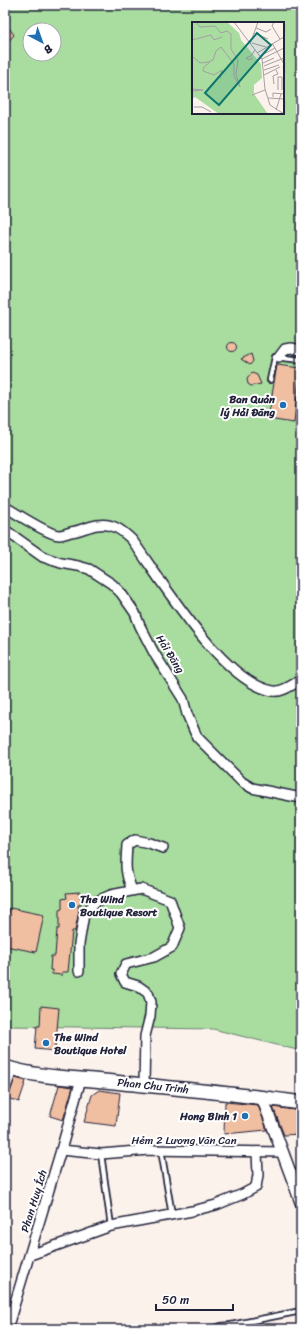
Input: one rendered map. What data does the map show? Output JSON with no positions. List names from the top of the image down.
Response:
{
  "streets": {
    "main road": ["Phan Chu Trinh"],
    "street": ["Hải Đăng", "Hẻm 2 Lương Văn Can", "Phan Huy Ích"]
  },
  "crossings": [
    ["Phan Chu Trinh", "Phan Huy Ích"],
    ["Hẻm 2 Lương Văn Can", "Phan Huy Ích"]
  ],
  "places": [
    "Ban Quản lý Hải Đăng",
    "The Wind Boutique Resort",
    "The Wind Boutique Hotel",
    "Hong Binh 1"
  ],
  "scale_bar": "50 m",
  "north": "bottom right"
}
